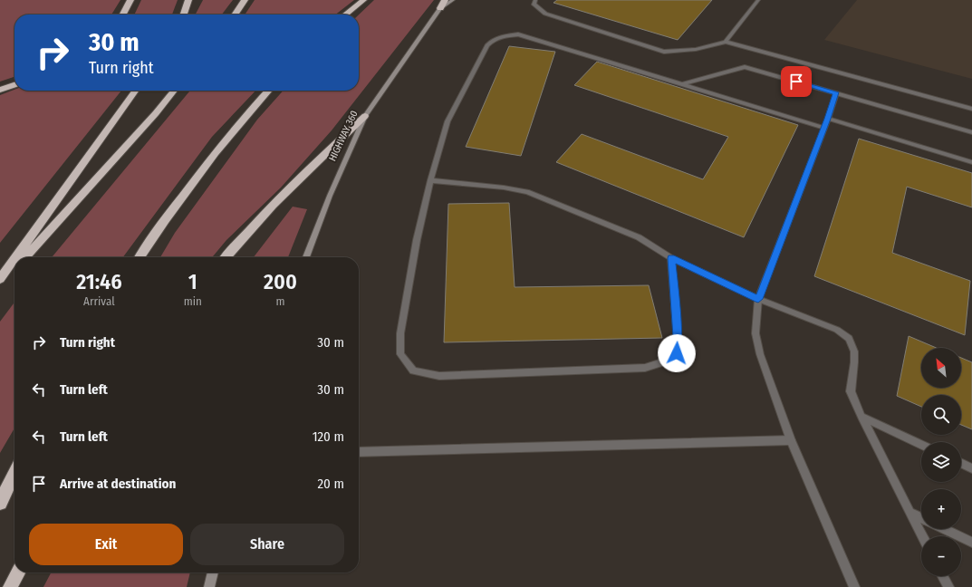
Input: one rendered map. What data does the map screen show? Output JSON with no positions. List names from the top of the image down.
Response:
{
  "streets": {
    "main road": ["HIGHWAY 360"]
  },
  "north": "top left",
  "page": {
    "turn": ["30 m", "Turn right"],
    "eta": [
      "21:46",
      "Arrival",
      "1",
      "min",
      "200",
      "m"
    ],
    "list": [
      {
        "name": "Turn right",
        "value": "30 m"
      },
      {
        "name": "Turn left",
        "value": "30 m"
      },
      {
        "name": "Turn left",
        "value": "120 m"
      },
      {
        "name": "Arrive at destination",
        "value": "20 m"
      }
    ],
    "map_buttons": ["+", "−"],
    "buttons": ["Exit", "Share"]
  }
}
